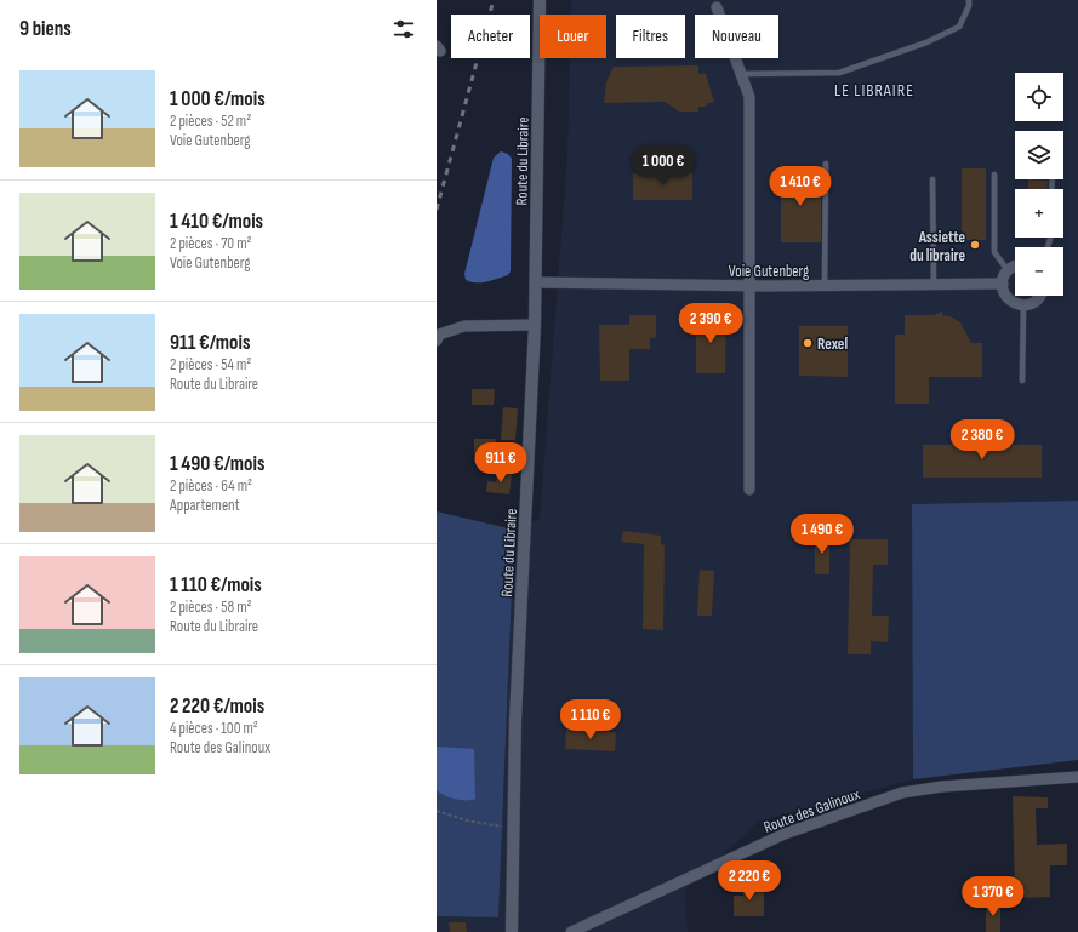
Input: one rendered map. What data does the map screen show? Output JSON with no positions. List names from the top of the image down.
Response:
{
  "streets": {
    "main road": ["Route du Libraire"],
    "street": ["Voie Gutenberg", "Route des Galinoux"]
  },
  "crossings": [
    ["Route du Libraire", "Voie Gutenberg"]
  ],
  "districts": ["LE LIBRAIRE"],
  "places": ["Assiette du libraire", "Rexel"],
  "page": {
    "heading": "9 biens",
    "chip": [
      "Acheter",
      "Louer",
      "Filtres",
      "Nouveau"
    ],
    "list": [
      {
        "name": "1 000 €/mois",
        "note": "2 pièces · 52 m² · Voie Gutenberg"
      },
      {
        "name": "1 410 €/mois",
        "note": "2 pièces · 70 m² · Voie Gutenberg"
      },
      {
        "name": "911 €/mois",
        "note": "2 pièces · 54 m² · Route du Libraire"
      },
      {
        "name": "1 490 €/mois",
        "note": "2 pièces · 64 m² · Appartement"
      },
      {
        "name": "1 110 €/mois",
        "note": "2 pièces · 58 m² · Route du Libraire"
      },
      {
        "name": "2 220 €/mois",
        "note": "4 pièces · 100 m² · Route des Galinoux"
      }
    ],
    "map_buttons": ["+", "−"],
    "price": [
      "1 000 €",
      "1 410 €",
      "2 390 €",
      "2 380 €",
      "911 €",
      "1 490 €",
      "1 110 €",
      "2 220 €",
      "1 370 €"
    ]
  }
}
